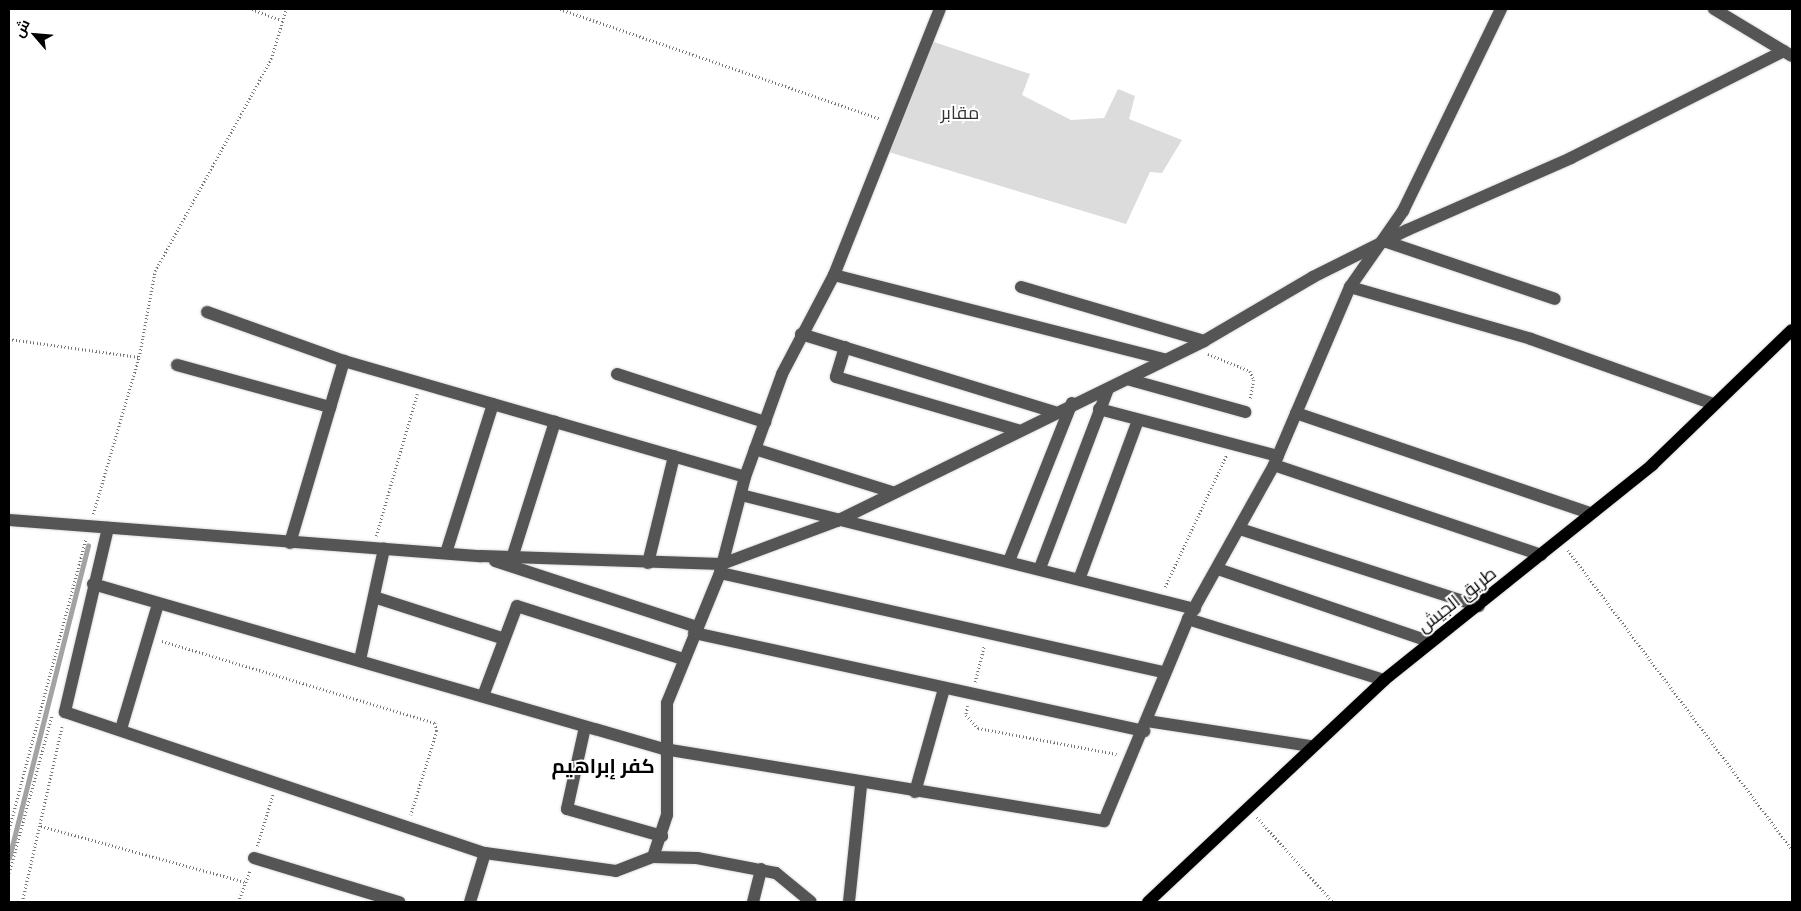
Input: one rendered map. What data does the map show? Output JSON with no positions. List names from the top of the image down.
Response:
{
  "streets": {
    "main road": ["طريق الجيش"]
  },
  "districts": ["كفر إبراهيم"],
  "parks": ["مقابر"],
  "north": "top left"
}
